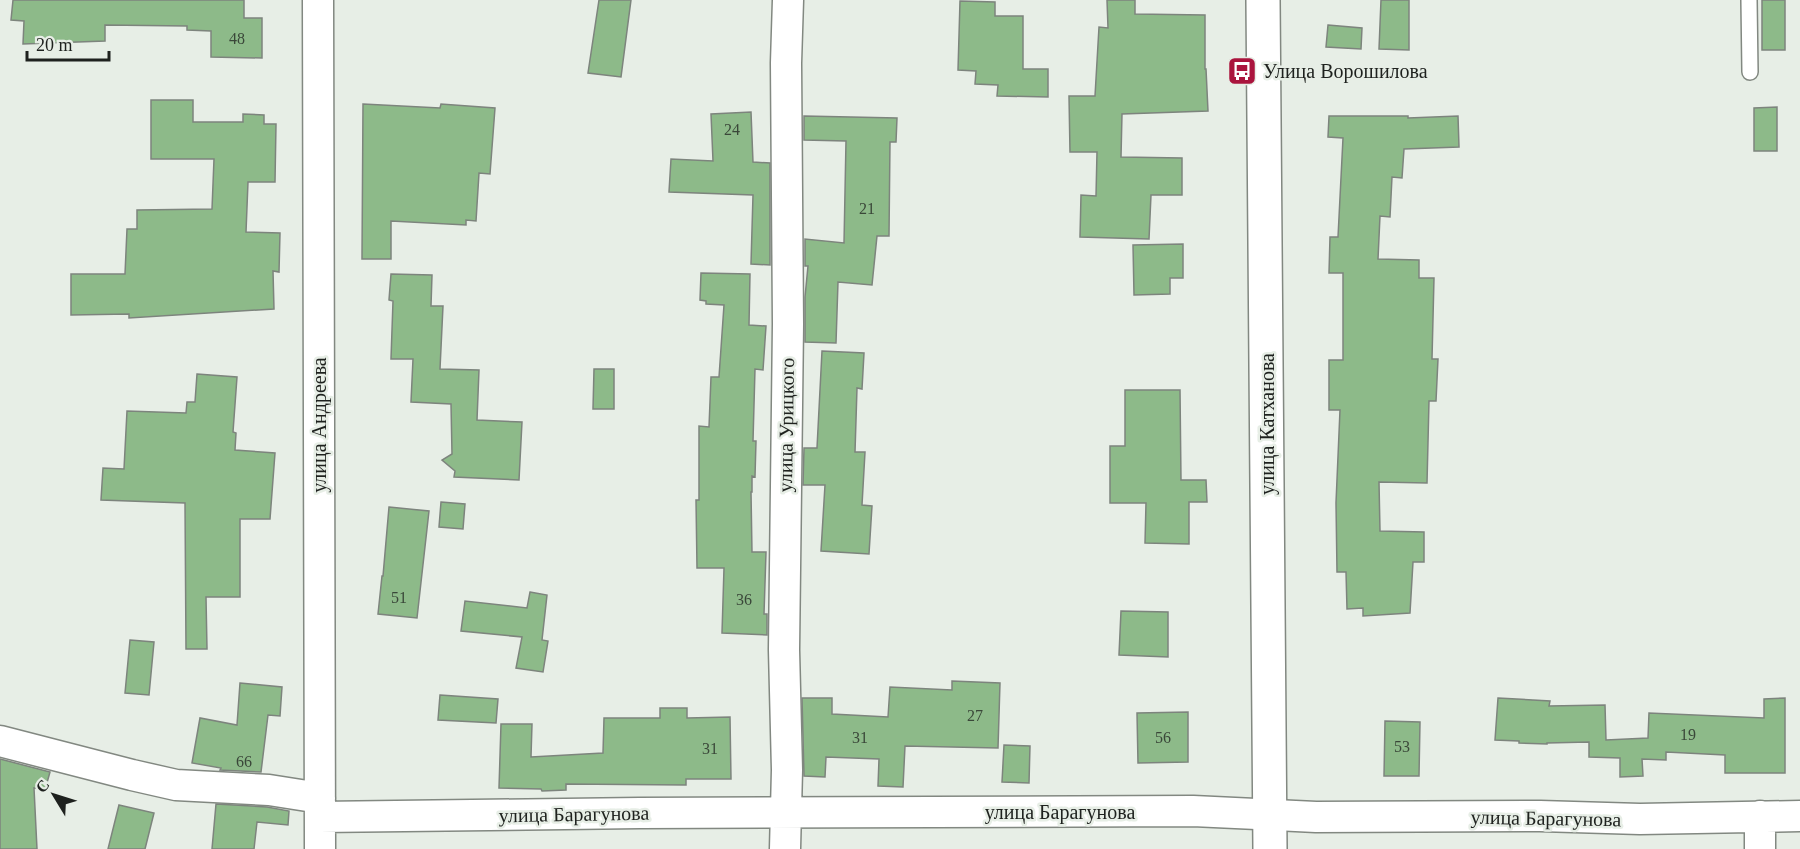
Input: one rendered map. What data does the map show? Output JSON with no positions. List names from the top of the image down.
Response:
{
  "streets": {
    "street": [
      "улица Катханова",
      "улица Андреева",
      "улица Урицкого",
      "улица Барагунова"
    ]
  },
  "crossings": [
    ["улица Катханова", "улица Барагунова"],
    ["улица Андреева", "улица Барагунова"],
    ["улица Урицкого", "улица Барагунова"]
  ],
  "places": {
    "bus stop": ["Улица Ворошилова"]
  },
  "house_numbers": [
    "48",
    "24",
    "21",
    "51",
    "36",
    "27",
    "19",
    "31",
    "56",
    "53",
    "31",
    "66"
  ],
  "scale_bar": "20 m",
  "north": "top left"
}
